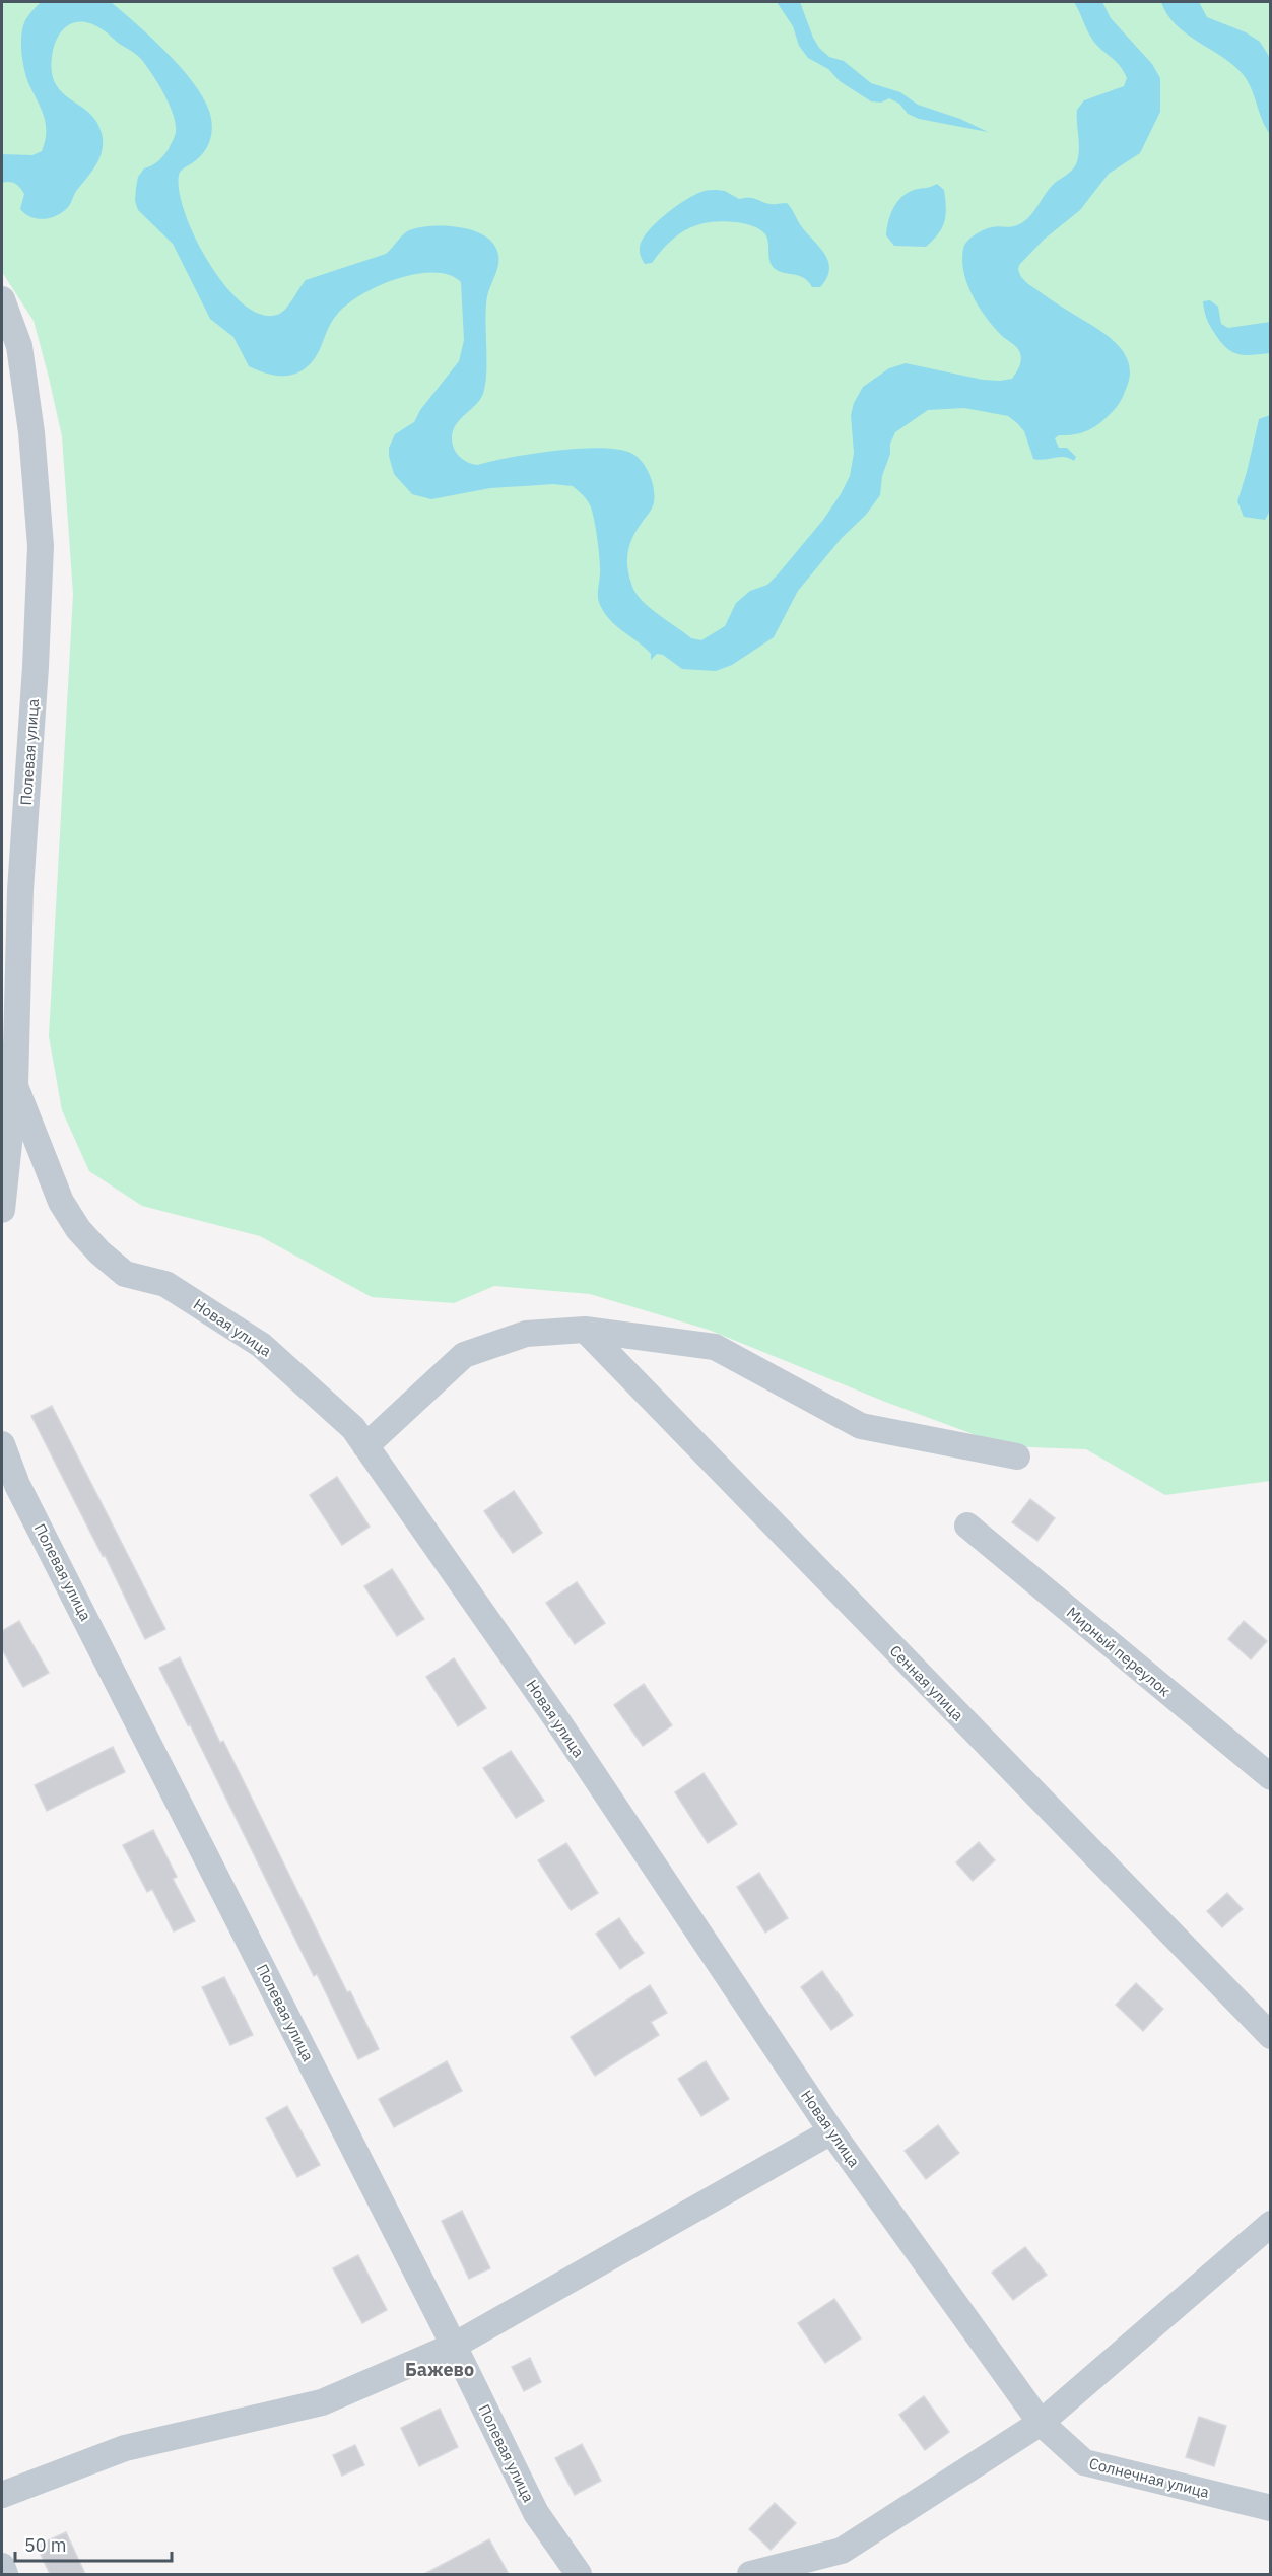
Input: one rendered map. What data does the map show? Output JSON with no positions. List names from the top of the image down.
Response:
{
  "streets": {
    "street": [
      "Полевая улица",
      "Новая улица",
      "Мирный переулок",
      "Сенная улица",
      "Солнечная улица"
    ]
  },
  "crossings": [
    ["Полевая улица", "Новая улица"],
    ["Новая улица", "Солнечная улица"]
  ],
  "districts": ["Бажево"],
  "scale_bar": "50 m"
}
